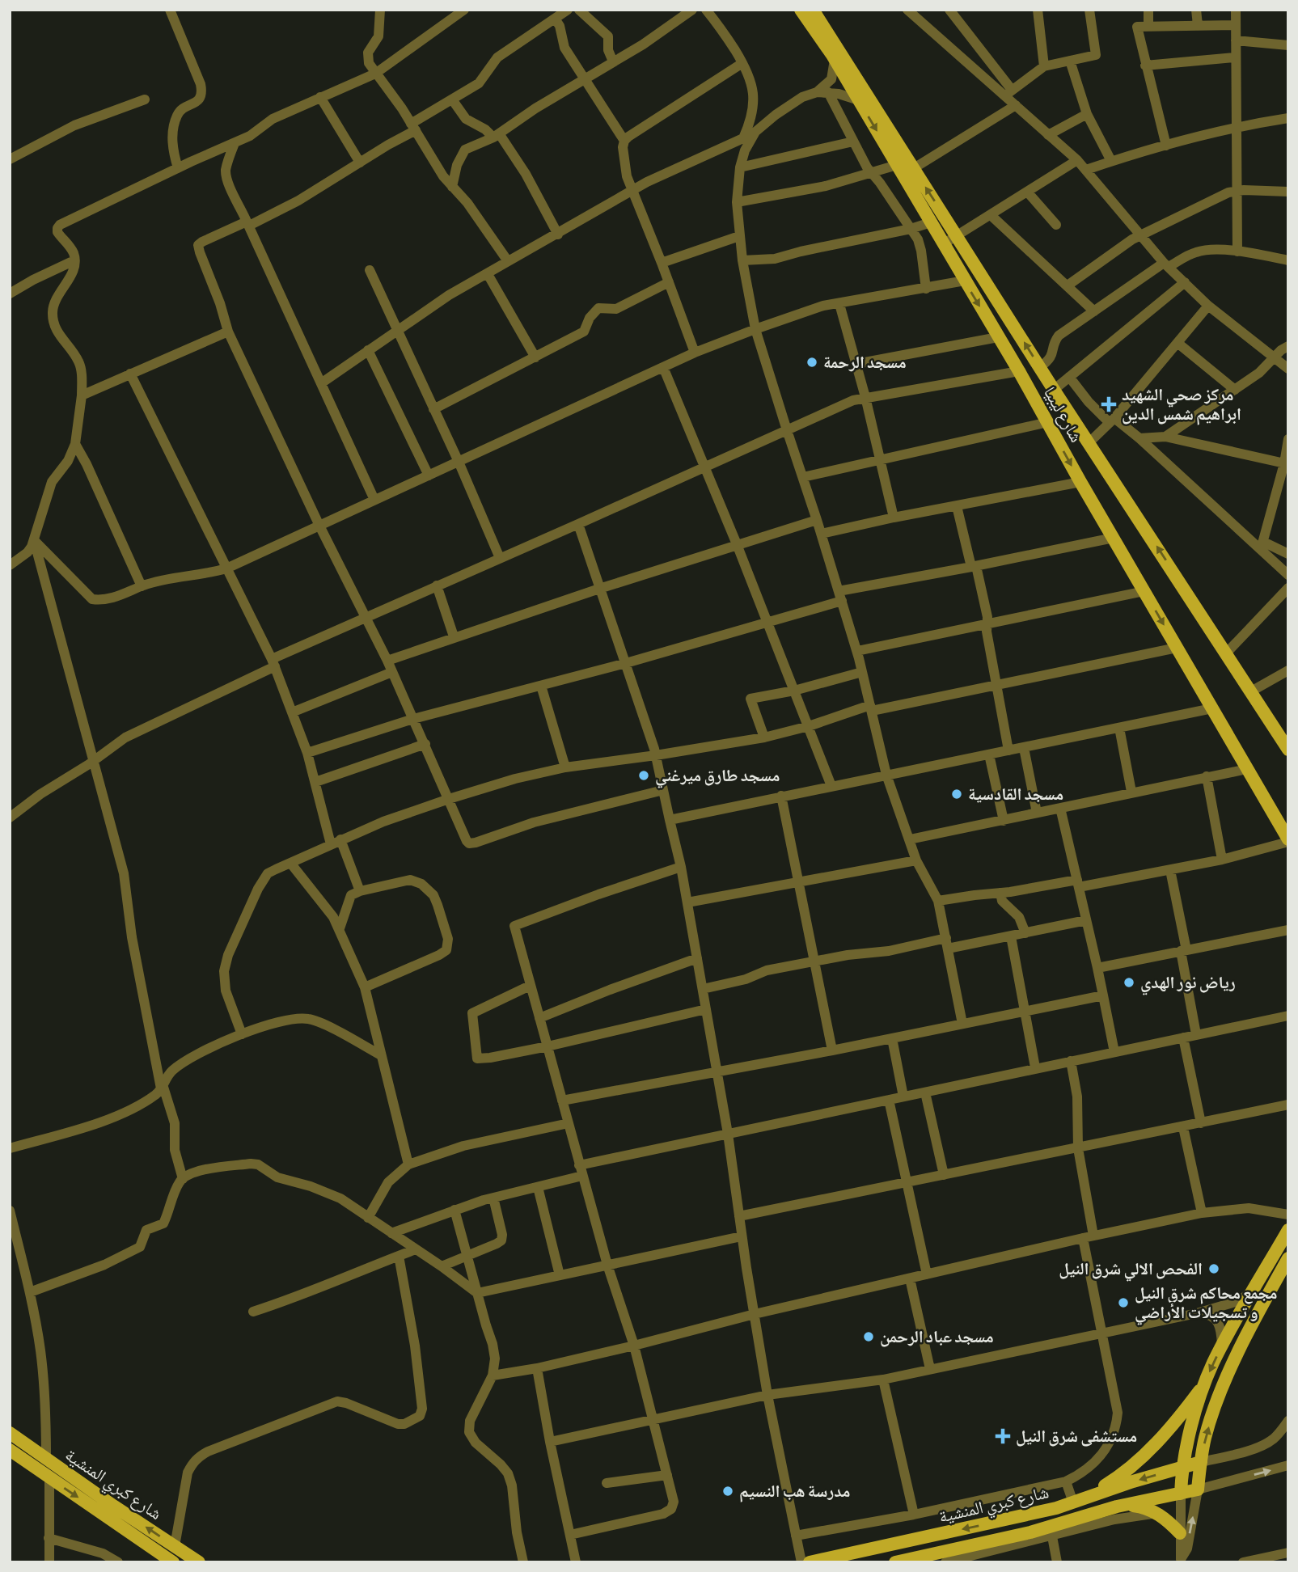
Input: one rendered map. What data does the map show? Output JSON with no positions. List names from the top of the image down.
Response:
{
  "streets": {
    "main road": ["شارع ليبيا", "شارع كبري المنشية"]
  },
  "places": {
    "other": [
      "مسجد الرحمة",
      "مسجد طارق ميرغني",
      "مسجد القادسية",
      "رياض نور الهدي",
      "الفحص الالي شرق النيل",
      "مجمع محاكم شرق النيل و تسجيلات الأراضي",
      "مسجد عباد الرحمن",
      "مدرسة هب النسيم"
    ],
    "health": ["مركز صحي الشهيد ابراهيم شمس الدين", "مستشفى شرق النيل"]
  }
}
